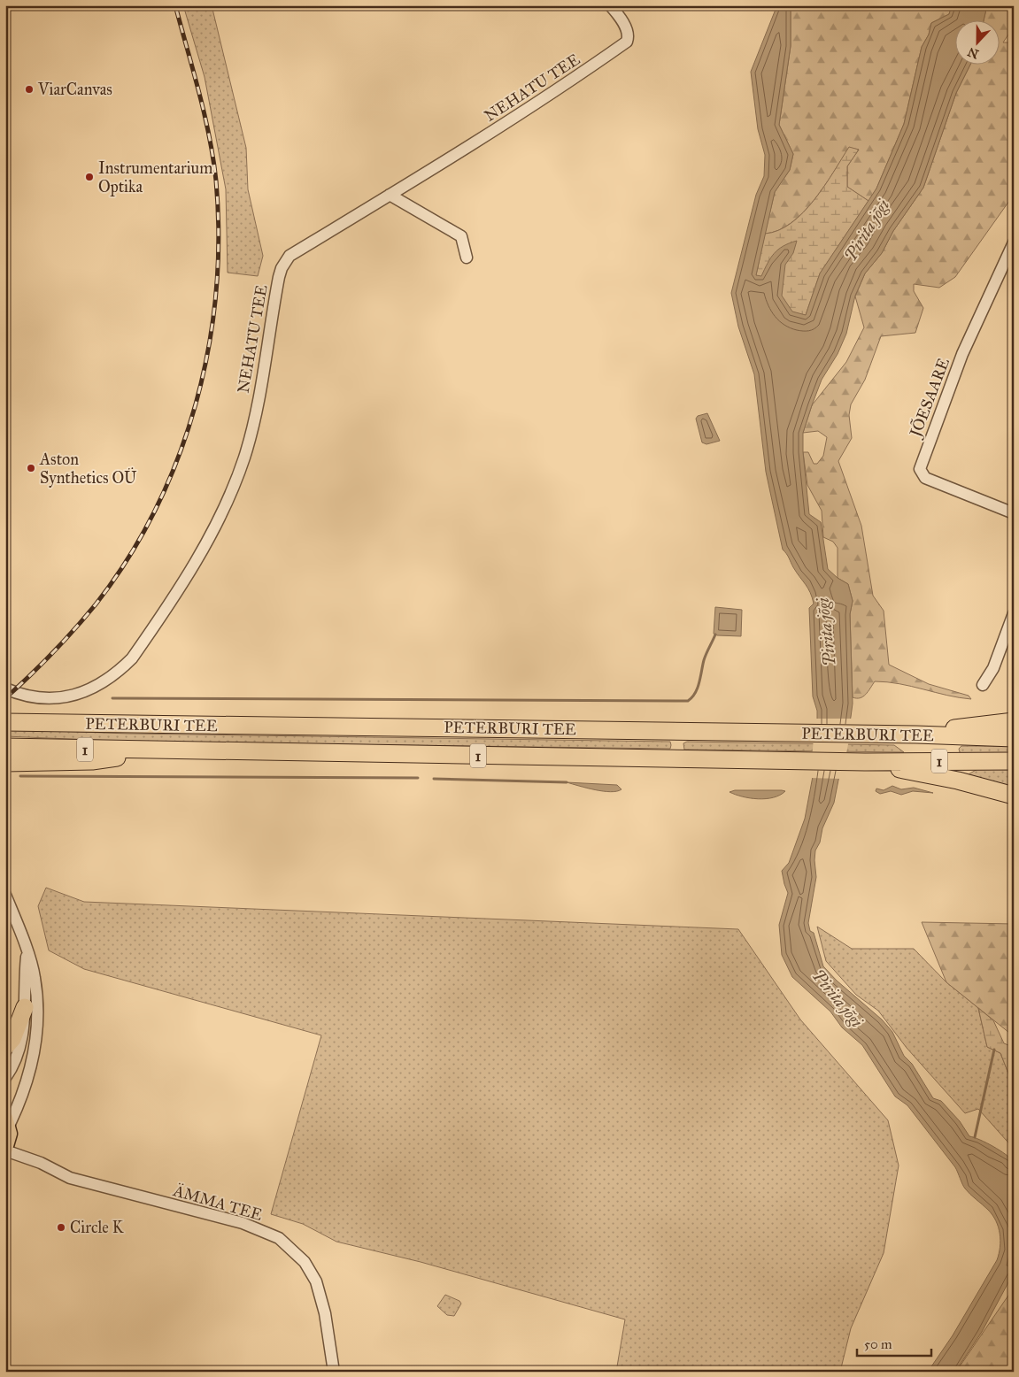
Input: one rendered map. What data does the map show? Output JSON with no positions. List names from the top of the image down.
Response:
{
  "streets": {
    "highway": ["PETERBURI TEE", "1"],
    "street": ["NEHATU TEE", "JÕESAARE", "ÄMMA TEE"]
  },
  "water": ["Pirita jõgi"],
  "places": [
    "ViarCanvas",
    "Instrumentarium Optika",
    "Aston Synthetics OÜ",
    "Circle K"
  ],
  "scale_bar": "50 m",
  "north": "bottom"
}
